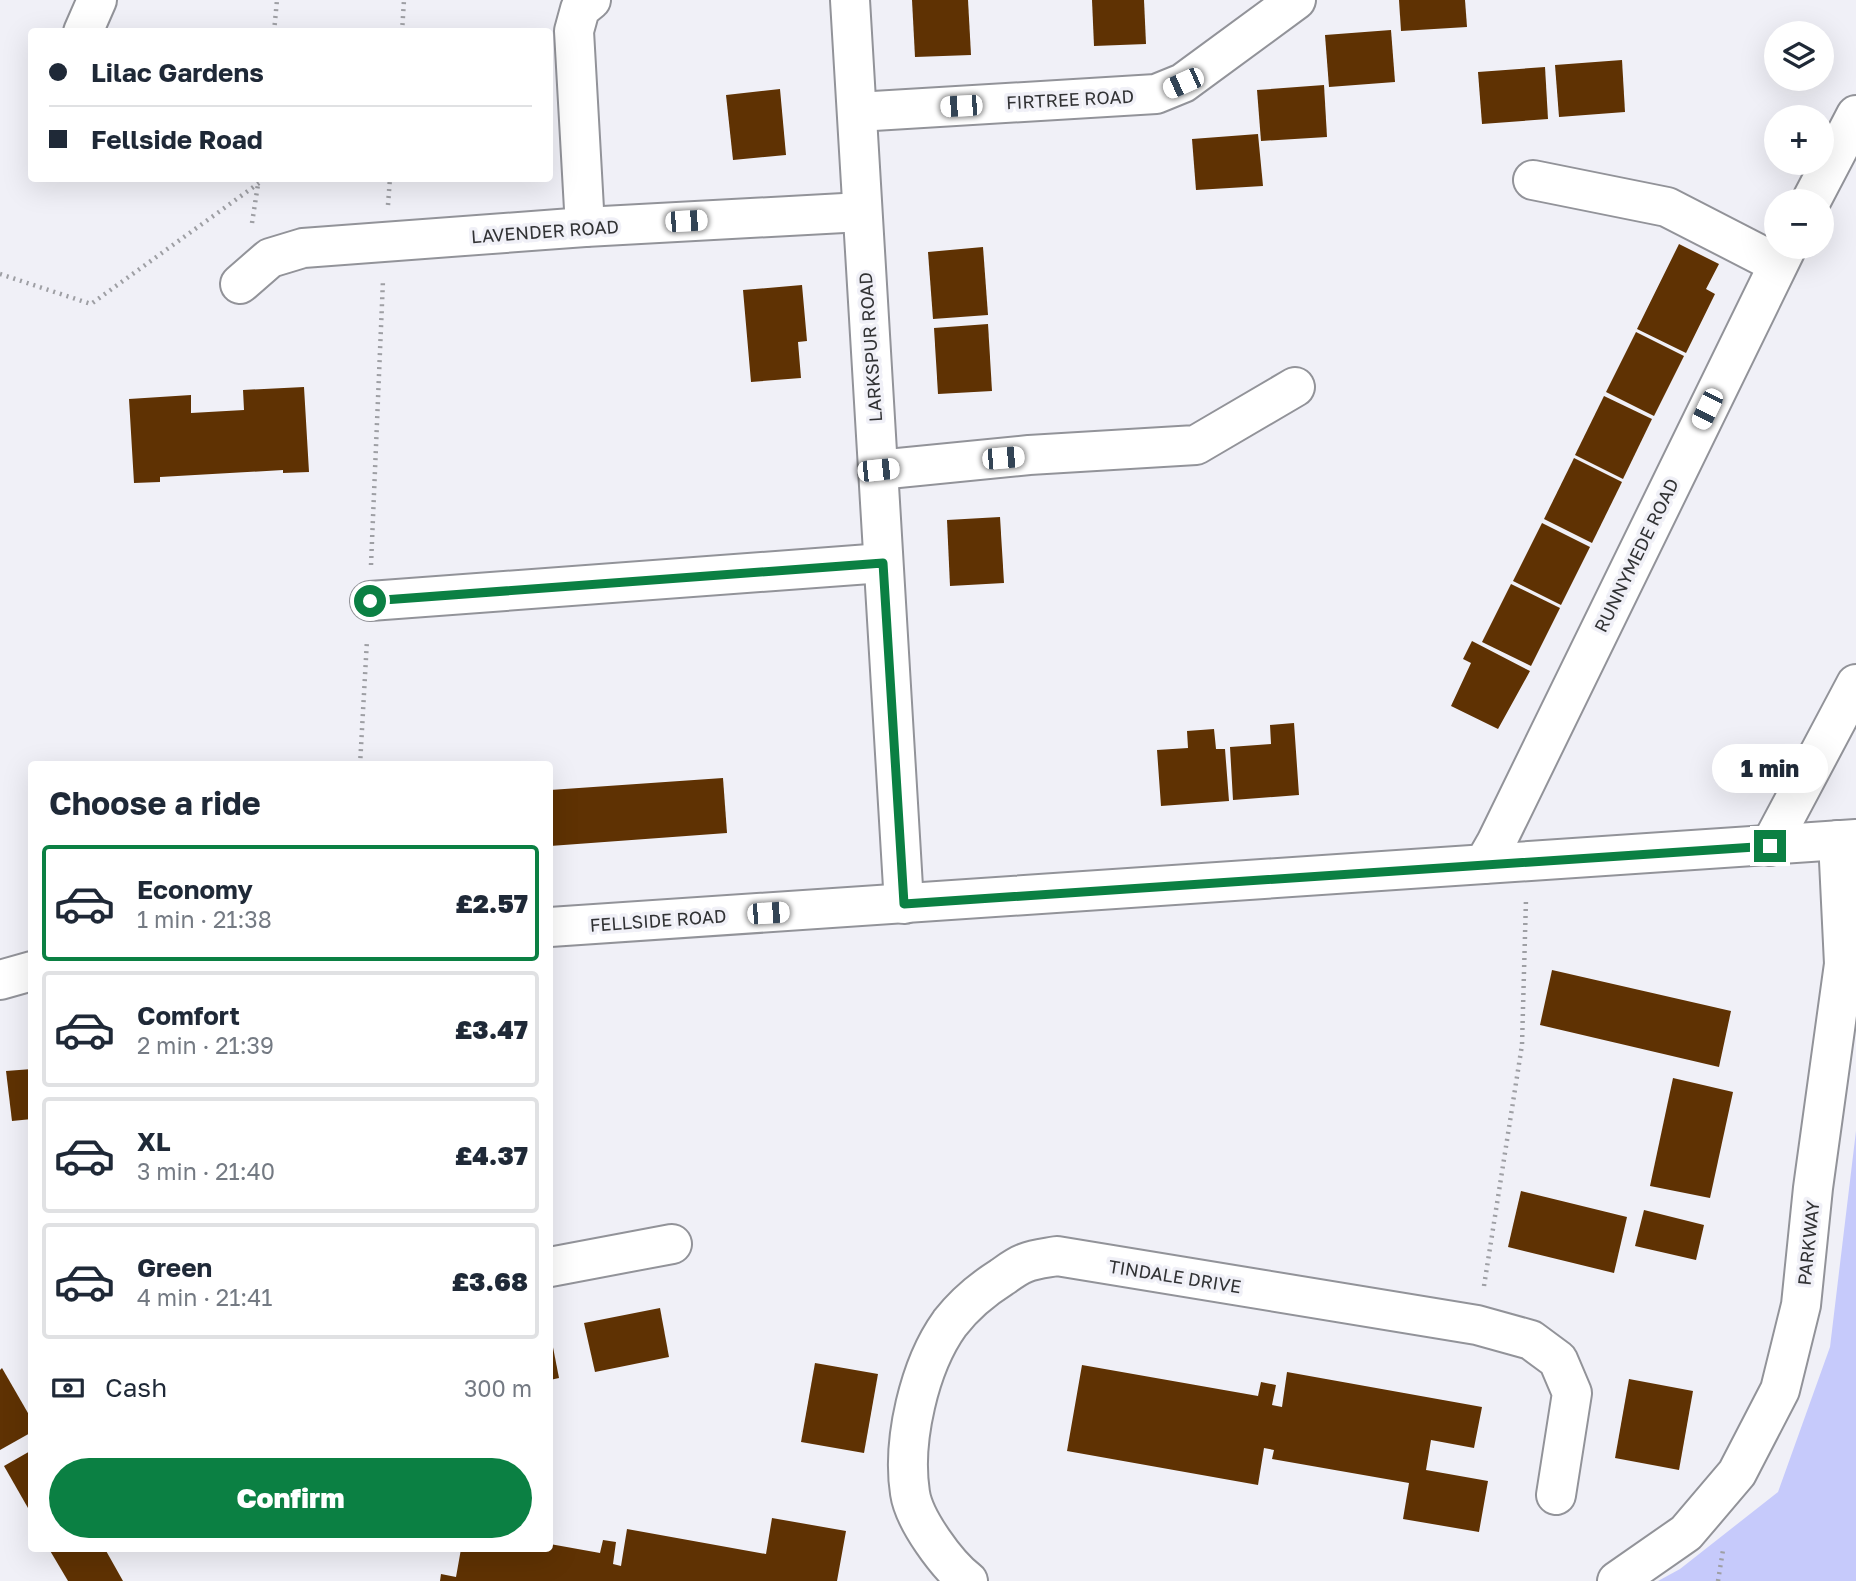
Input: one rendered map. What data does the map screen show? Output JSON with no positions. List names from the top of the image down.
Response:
{
  "streets": {
    "street": [
      "FIRTREE ROAD",
      "LAVENDER ROAD",
      "LARKSPUR ROAD",
      "RUNNYMEDE ROAD",
      "FELLSIDE ROAD",
      "PARKWAY",
      "TINDALE DRIVE"
    ]
  },
  "crossings": [
    ["FIRTREE ROAD", "LARKSPUR ROAD"],
    ["LAVENDER ROAD", "LARKSPUR ROAD"],
    ["LARKSPUR ROAD", "FELLSIDE ROAD"],
    ["RUNNYMEDE ROAD", "FELLSIDE ROAD"],
    ["FELLSIDE ROAD", "PARKWAY"]
  ],
  "page": {
    "map_buttons": ["+", "−"],
    "banner": ["Lilac Gardens", "Fellside Road"],
    "bubble": "1 min",
    "heading": "Choose a ride",
    "list": [
      {
        "name": "Economy",
        "note": "1 min · 21:38",
        "value": "£2.57"
      },
      {
        "name": "Comfort",
        "note": "2 min · 21:39",
        "value": "£3.47"
      },
      {
        "name": "XL",
        "note": "3 min · 21:40",
        "value": "£4.37"
      },
      {
        "name": "Green",
        "note": "4 min · 21:41",
        "value": "£3.68"
      }
    ],
    "pay": ["Cash", "300 m"],
    "buttons": "Confirm"
  }
}
